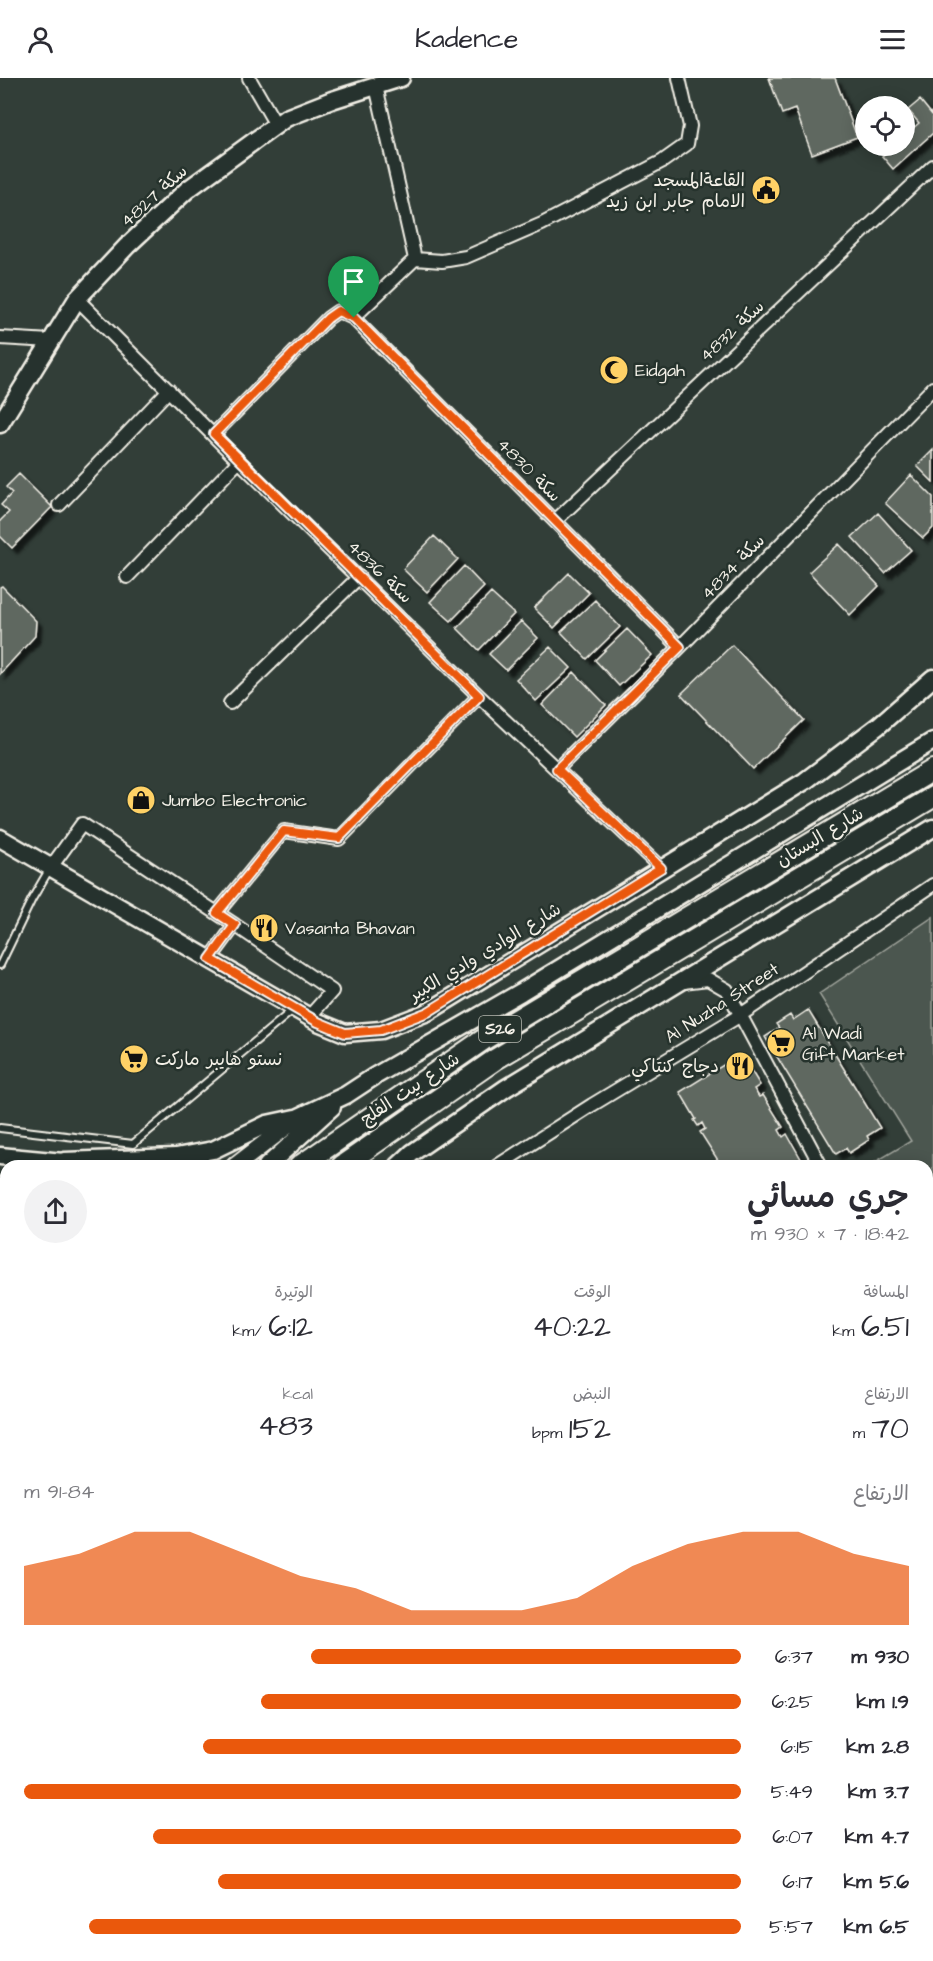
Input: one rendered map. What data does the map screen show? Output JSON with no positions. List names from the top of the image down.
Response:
{
  "streets": {
    "main road": ["شارع البستان", "S26", "شارع بيت الفلج"],
    "street": [
      "سكة 4827",
      "سكة 4832",
      "سكة 4830",
      "سكة 4834",
      "سكة 4836",
      "شارع الوادي وادي الكبير",
      "Al Nuzha Street"
    ]
  },
  "crossings": [
    ["سكة 4827", "سكة 4836"],
    ["سكة 4832", "سكة 4830"],
    ["سكة 4830", "سكة 4834"],
    ["سكة 4834", "سكة 4836"],
    ["سكة 4836", "شارع الوادي وادي الكبير"],
    ["شارع البستان", "شارع بيت الفلج"]
  ],
  "places": {
    "public building": ["القاعةالمسجد الامام جابر ابن زيد"],
    "mosque": ["Eidgah"],
    "shop": ["Jumbo Electronic"],
    "restaurant": ["Vasanta Bhavan", "دجاج كنتاكي"],
    "supermarket": ["Al Wadi Gift Market", "نستو هايبر ماركت"]
  },
  "page": {
    "header": "Kadence",
    "heading": ["جري مسائي", "18:42 · 7 × 930 m"],
    "stats": [
      ["المسافة", "6.51 km"],
      ["الوقت", "40:22"],
      ["الوتيرة", "6:12 /km"],
      ["الارتفاع", "70 m"],
      ["النبض", "152 bpm"],
      ["kcal", "483"]
    ],
    "chart": ["الارتفاع", "84–91 m"],
    "list": [
      {
        "name": "930 m",
        "note": "6:37"
      },
      {
        "name": "1.9 km",
        "note": "6:25"
      },
      {
        "name": "2.8 km",
        "note": "6:15"
      },
      {
        "name": "3.7 km",
        "note": "5:49"
      },
      {
        "name": "4.7 km",
        "note": "6:07"
      },
      {
        "name": "5.6 km",
        "note": "6:17"
      },
      {
        "name": "6.5 km",
        "note": "5:57"
      }
    ]
  }
}
